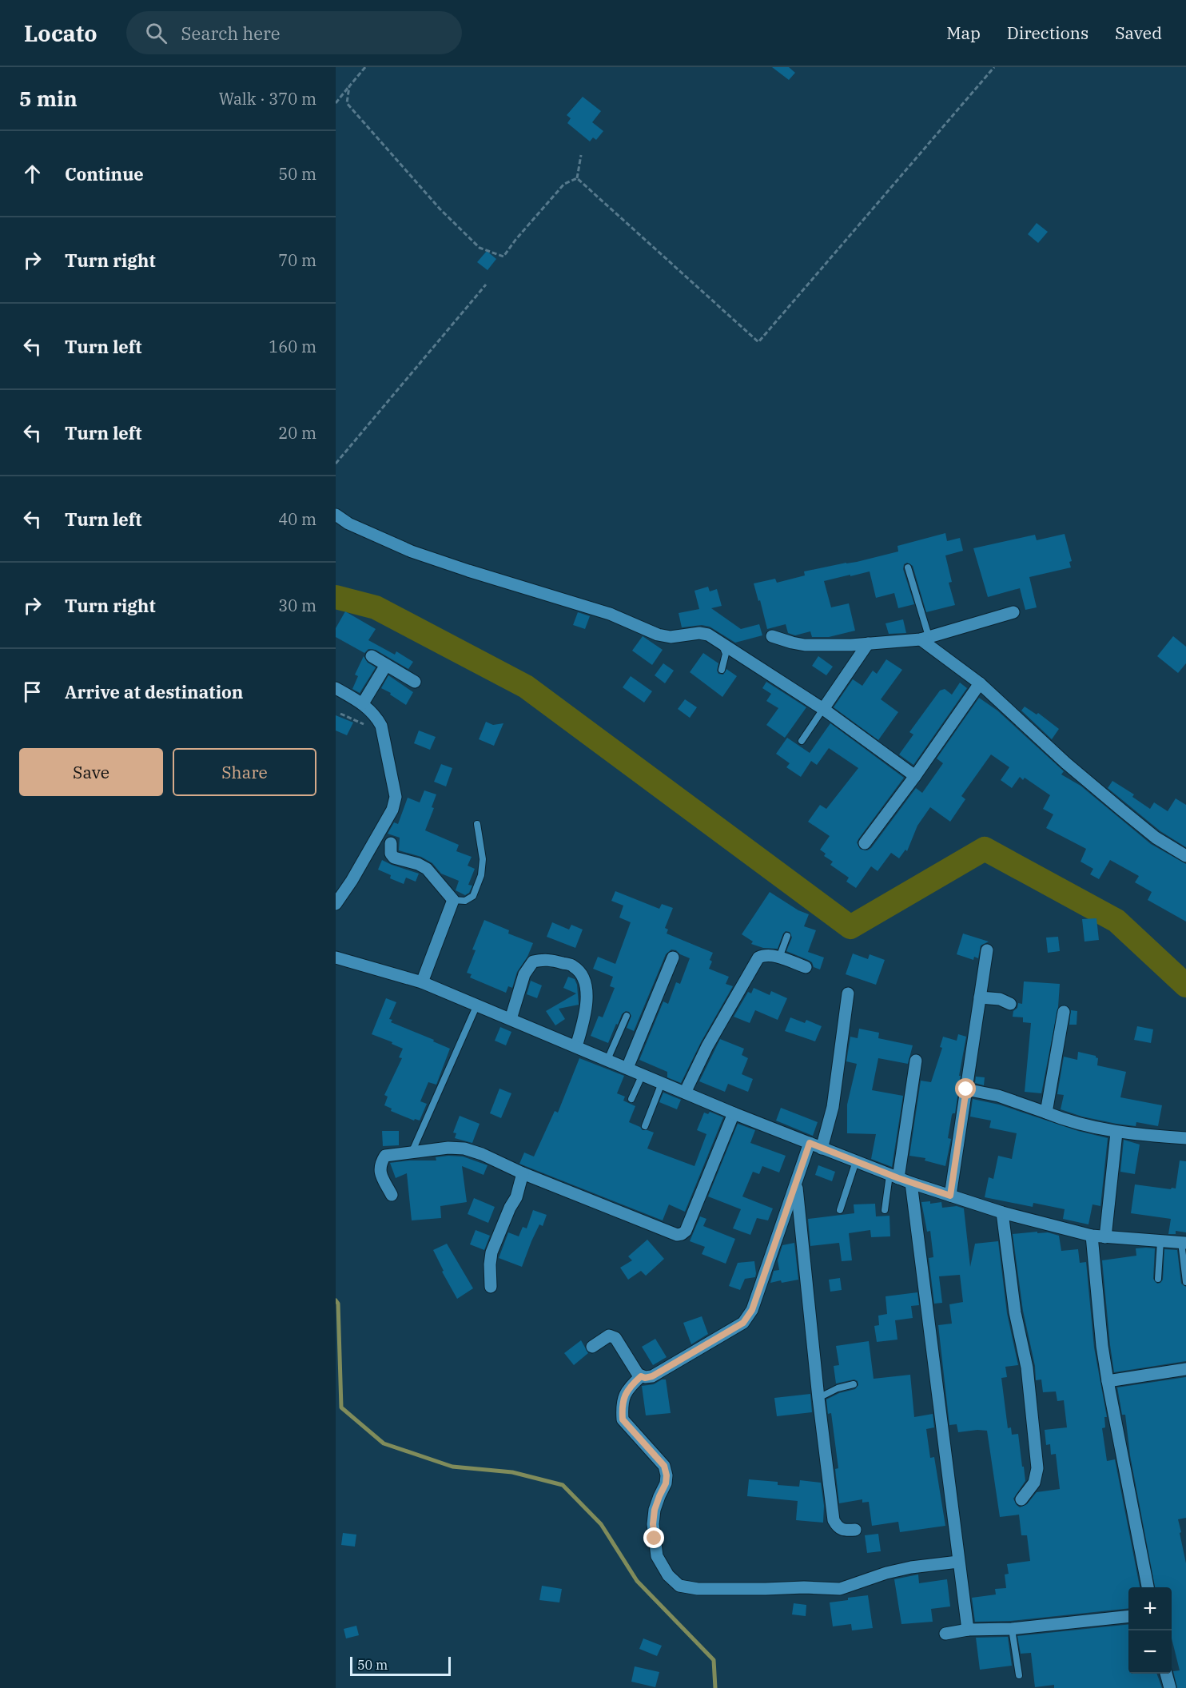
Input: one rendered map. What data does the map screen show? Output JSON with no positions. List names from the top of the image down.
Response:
{
  "scale_bar": "50 m",
  "page": {
    "header": "Locato",
    "search": "Search here",
    "nav": ["Map", "Directions", "Saved"],
    "heading": ["5 min", "Walk · 370 m"],
    "list": [
      ["Continue", "50 m"],
      ["Turn right", "70 m"],
      ["Turn left", "160 m"],
      ["Turn left", "20 m"],
      ["Turn left", "40 m"],
      ["Turn right", "30 m"],
      "Arrive at destination"
    ],
    "buttons": ["Save", "Share"],
    "map_buttons": ["+", "−"],
    "scale": "50 m"
  }
}
